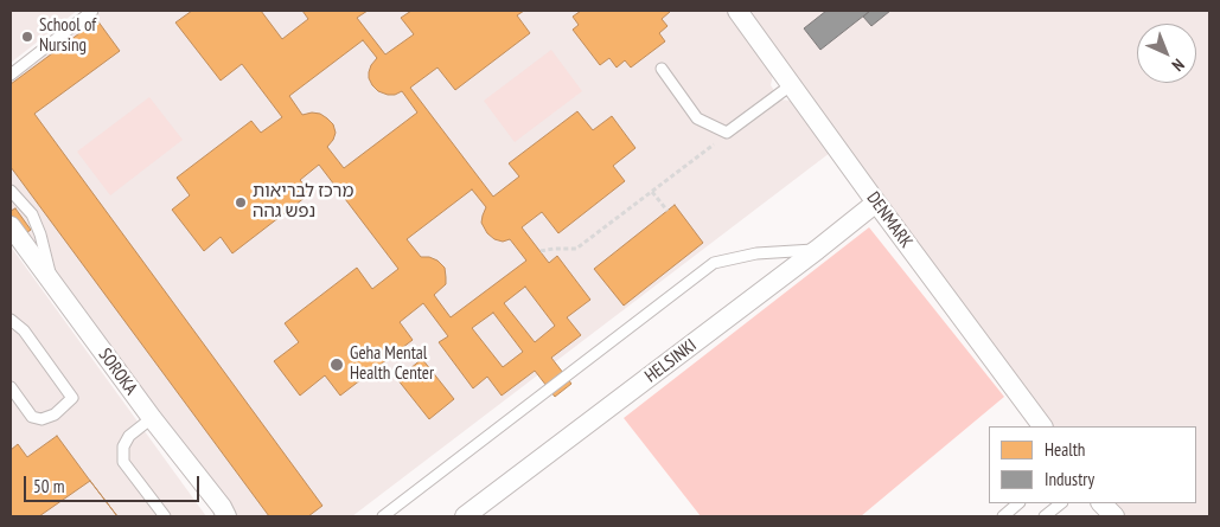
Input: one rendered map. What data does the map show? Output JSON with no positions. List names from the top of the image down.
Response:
{
  "streets": {
    "street": ["DENMARK", "HELSINKI", "SOROKA"]
  },
  "crossings": [
    ["DENMARK", "HELSINKI"]
  ],
  "places": ["School of Nursing", "מרכז לבריאות נפש גהה", "Geha Mental Health Center"],
  "legend": ["Health", "Industry"],
  "scale_bar": "50 m",
  "north": "bottom right"
}
